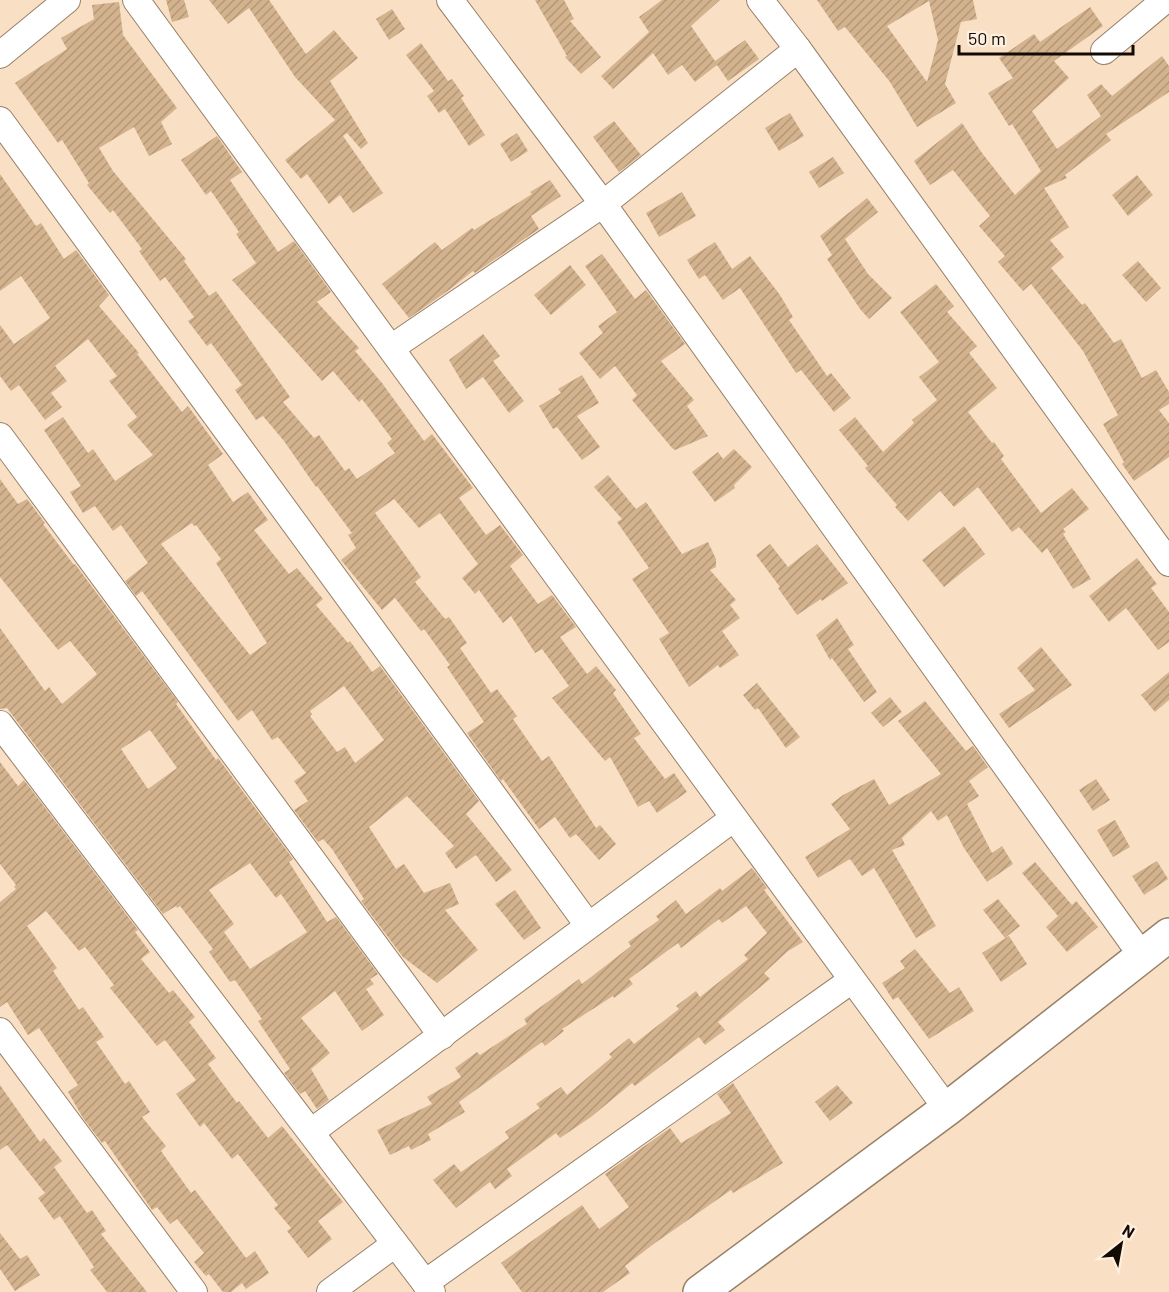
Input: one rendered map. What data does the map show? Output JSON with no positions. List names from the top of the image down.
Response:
{
  "scale_bar": "50 m",
  "north": "top right"
}
